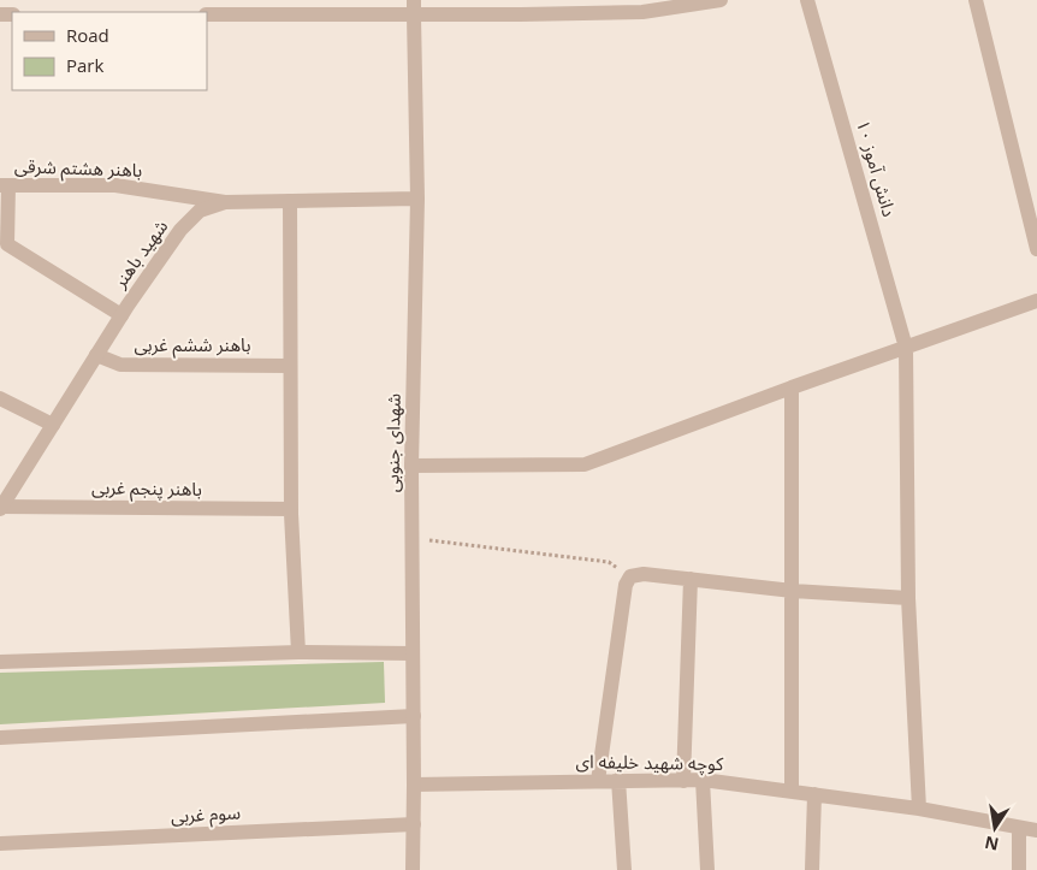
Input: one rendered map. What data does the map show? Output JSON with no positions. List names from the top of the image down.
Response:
{
  "streets": {
    "street": [
      "باهنر هشتم شرقی",
      "دانش آموز ۱۰",
      "شهید باهنر",
      "باهنر ششم غربی",
      "شهدای جنوبی",
      "باهنر پنجم غربی",
      "کوچه شهید خلیفه ای",
      "سوم غربی"
    ]
  },
  "crossings": [
    ["باهنر هشتم شرقی", "شهید باهنر"],
    ["دانش آموز ۱۰", "کوچه شهید خلیفه ای"],
    ["شهید باهنر", "باهنر ششم غربی"],
    ["شهید باهنر", "شهدای جنوبی"],
    ["شهید باهنر", "باهنر پنجم غربی"],
    ["شهدای جنوبی", "کوچه شهید خلیفه ای"],
    ["شهدای جنوبی", "سوم غربی"]
  ],
  "legend": ["Road", "Park"],
  "north": "bottom"
}
